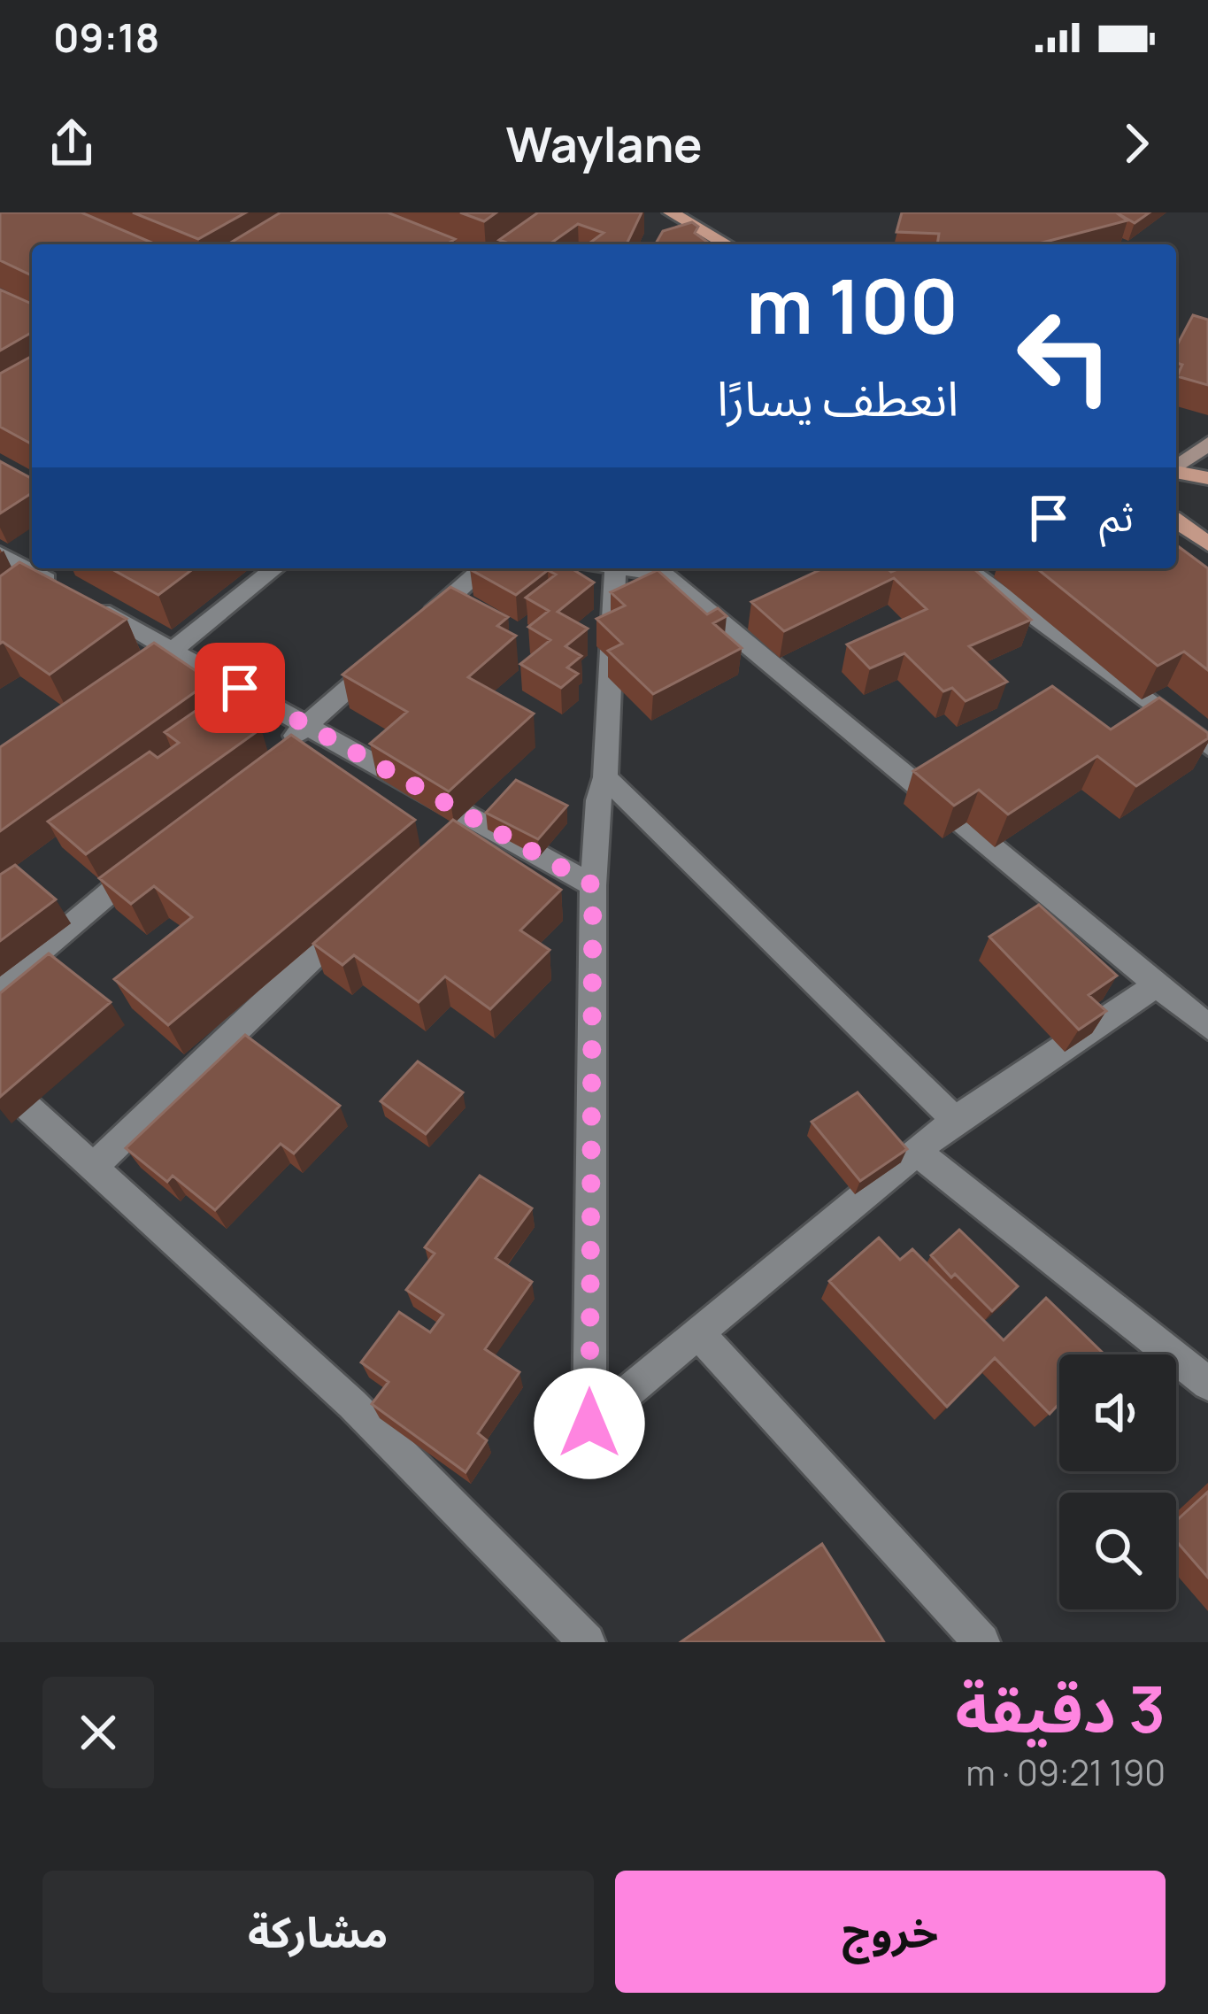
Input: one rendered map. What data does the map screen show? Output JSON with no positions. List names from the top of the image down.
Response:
{
  "page": {
    "status": "09:18",
    "header": "Waylane",
    "turn": ["100 m", "انعطف يسارًا"],
    "then": "ثم",
    "heading": ["3 دقيقة", "190 m · 09:21"],
    "buttons": ["خروج", "مشاركة"]
  }
}
